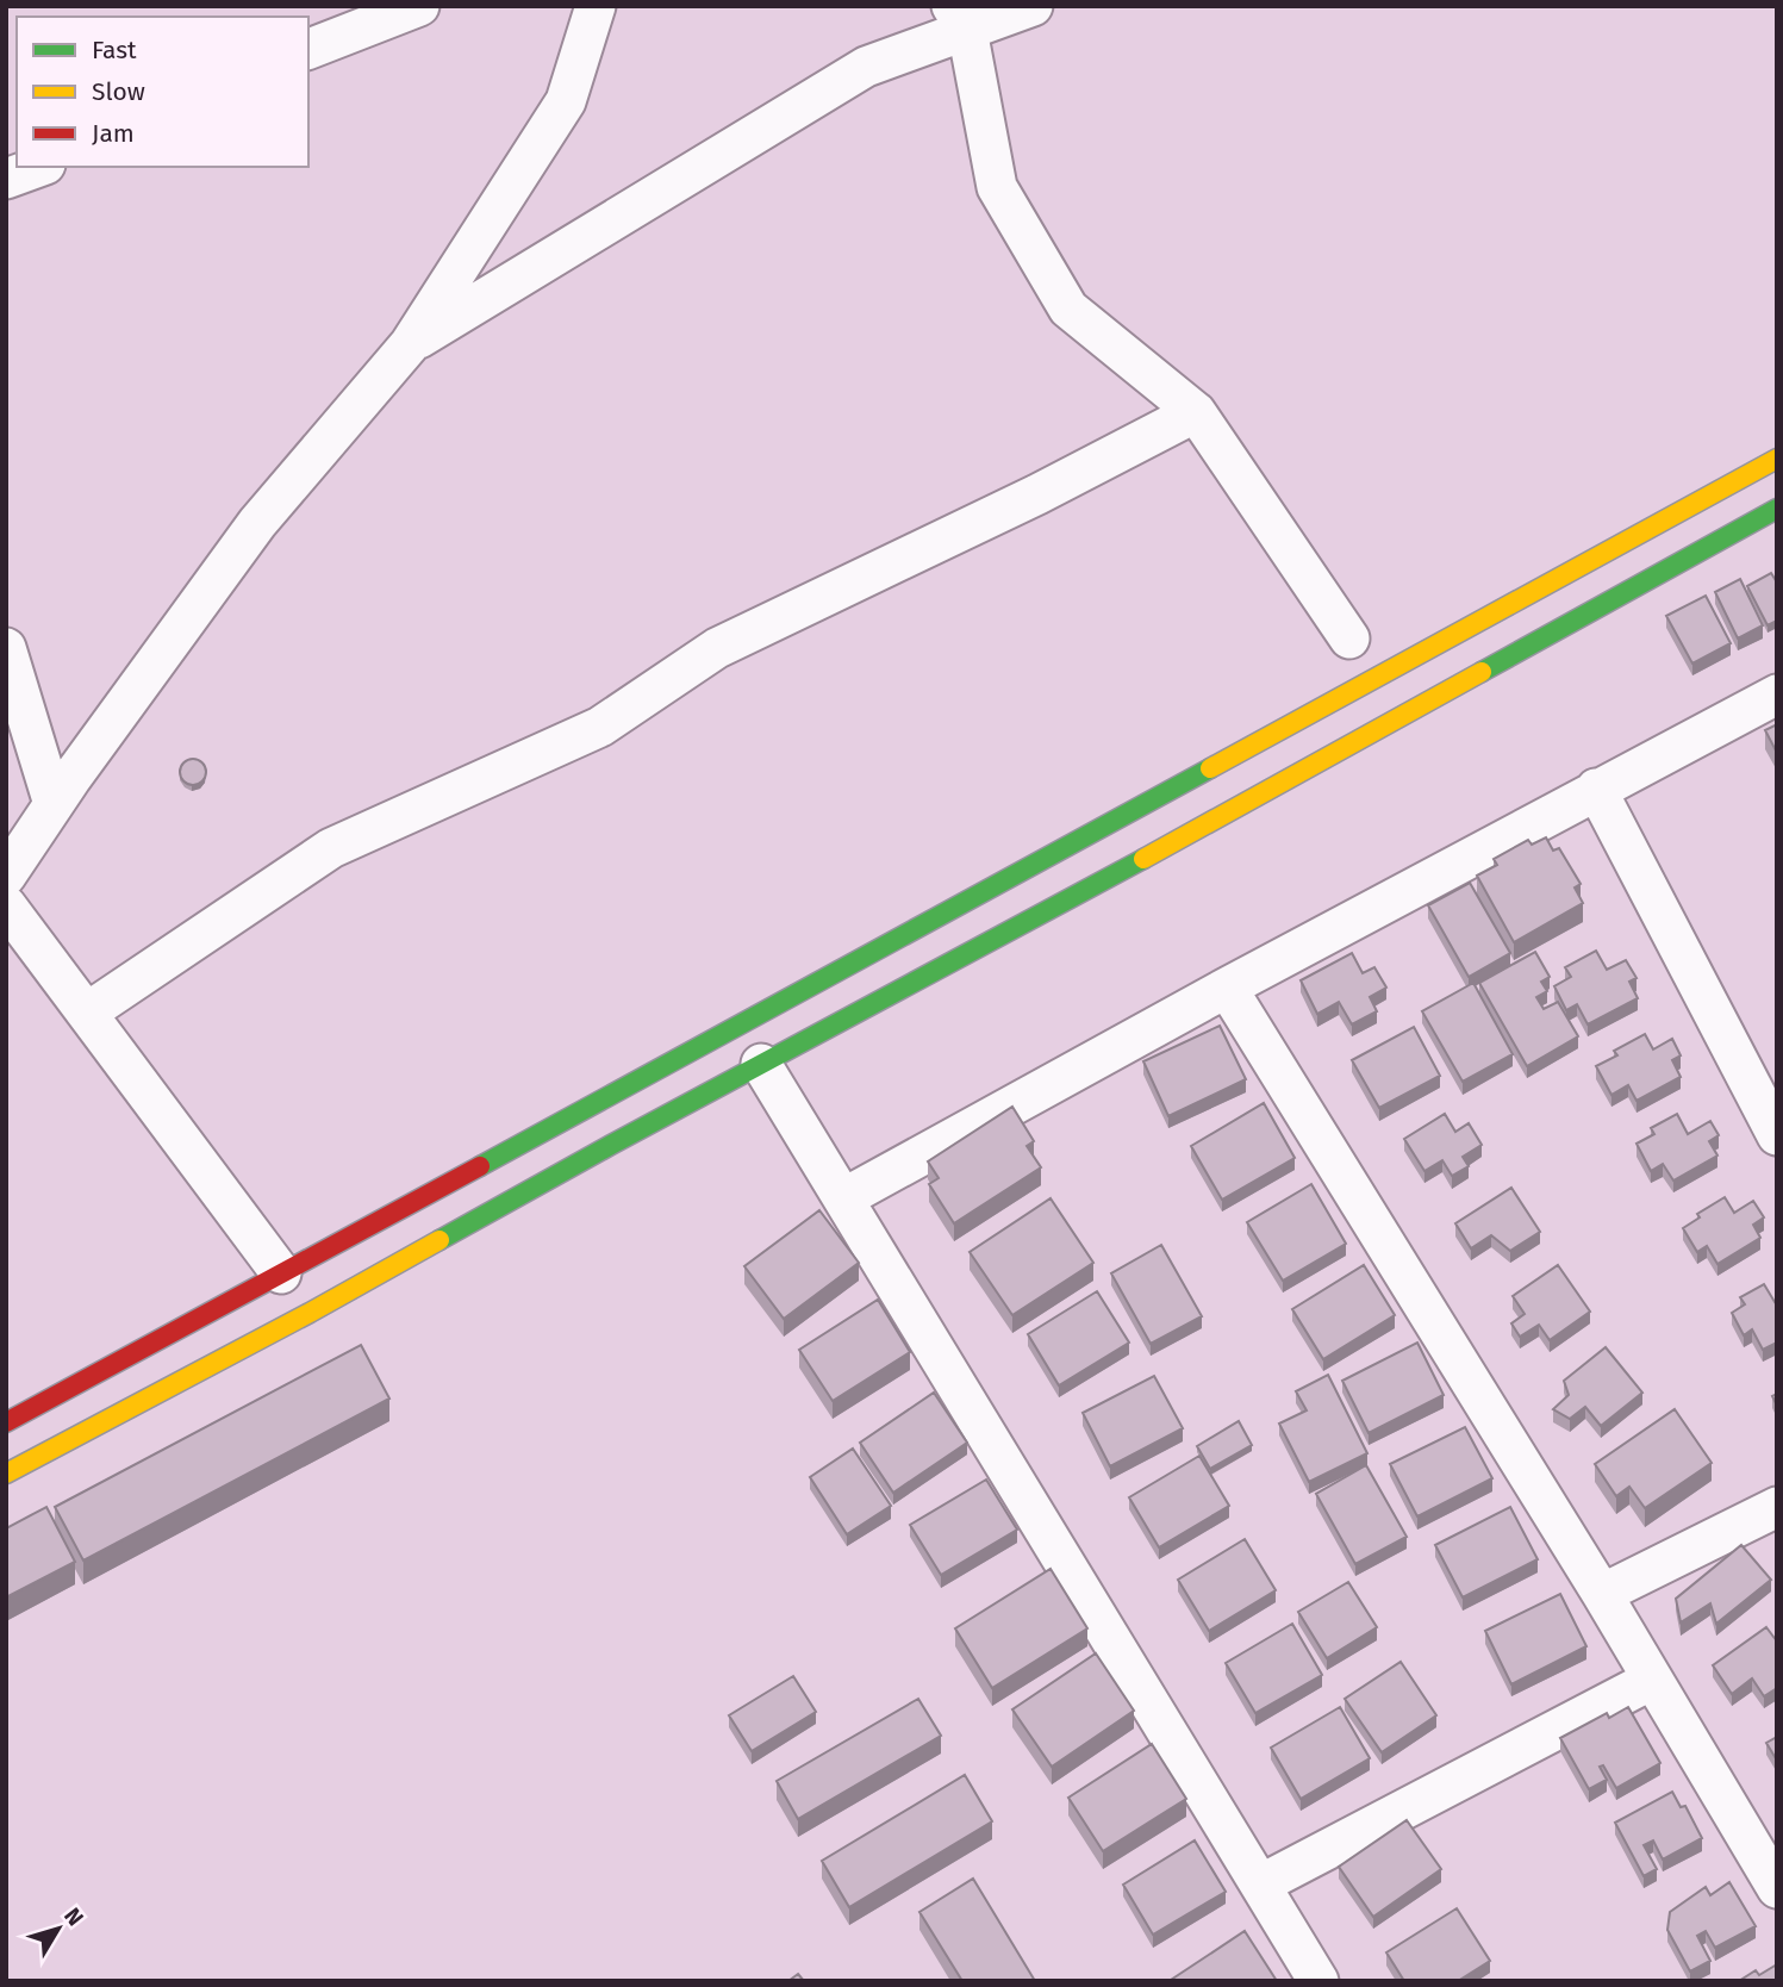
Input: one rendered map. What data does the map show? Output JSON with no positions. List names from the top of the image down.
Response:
{
  "legend": ["Fast", "Slow", "Jam"],
  "north": "top right"
}
